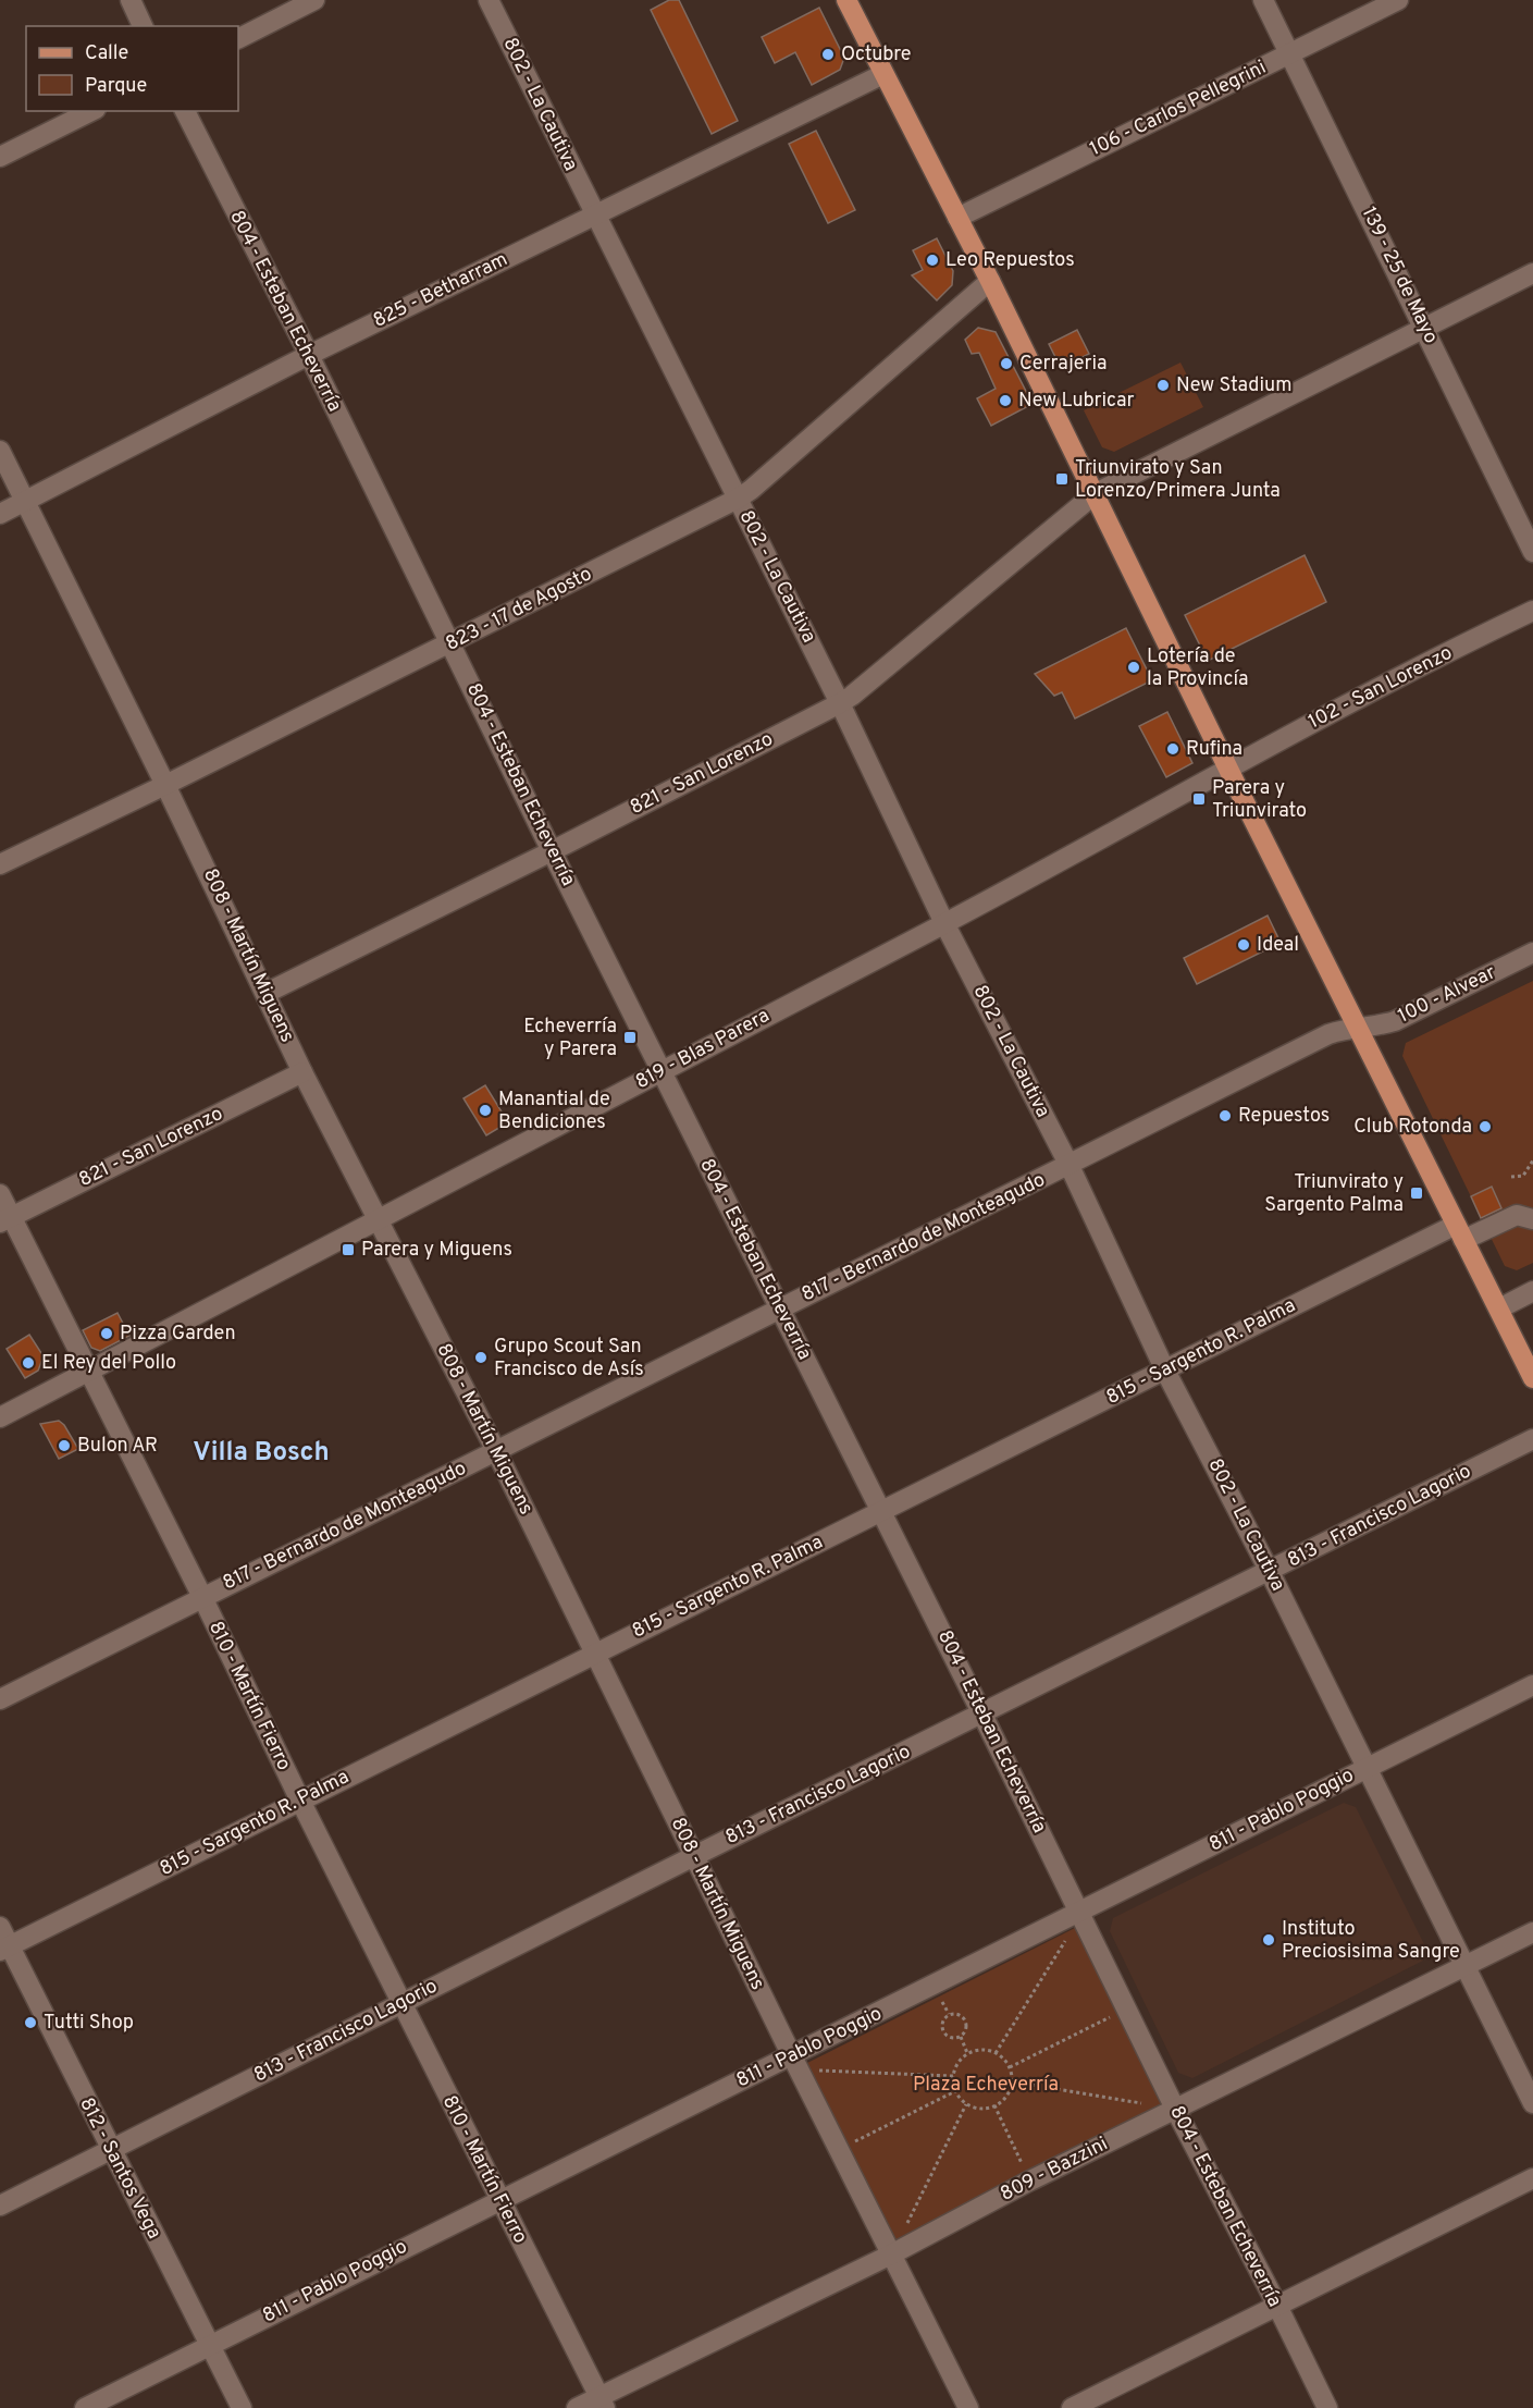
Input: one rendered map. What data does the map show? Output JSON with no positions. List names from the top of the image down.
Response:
{
  "streets": {
    "street": [
      "802 - La Cautiva",
      "106 - Carlos Pellegrini",
      "139 - 25 de Mayo",
      "825 - Betharram",
      "804 - Esteban Echeverría",
      "823 - 17 de Agosto",
      "102 - San Lorenzo",
      "821 - San Lorenzo",
      "808 - Martín Miguens",
      "100 - Alvear",
      "819 - Blas Parera",
      "817 - Bernardo de Monteagudo",
      "815 - Sargento R. Palma",
      "813 - Francisco Lagorio",
      "810 - Martín Fierro",
      "811 - Pablo Poggio",
      "812 - Santos Vega",
      "809 - Bazzini"
    ]
  },
  "crossings": [
    ["802 - La Cautiva", "825 - Betharram"],
    ["802 - La Cautiva", "823 - 17 de Agosto"],
    ["802 - La Cautiva", "821 - San Lorenzo"],
    ["802 - La Cautiva", "819 - Blas Parera"],
    ["802 - La Cautiva", "817 - Bernardo de Monteagudo"],
    ["802 - La Cautiva", "815 - Sargento R. Palma"],
    ["802 - La Cautiva", "813 - Francisco Lagorio"],
    ["802 - La Cautiva", "811 - Pablo Poggio"],
    ["802 - La Cautiva", "809 - Bazzini"],
    ["106 - Carlos Pellegrini", "139 - 25 de Mayo"],
    ["139 - 25 de Mayo", "821 - San Lorenzo"],
    ["825 - Betharram", "804 - Esteban Echeverría"],
    ["825 - Betharram", "808 - Martín Miguens"],
    ["804 - Esteban Echeverría", "823 - 17 de Agosto"],
    ["804 - Esteban Echeverría", "821 - San Lorenzo"],
    ["804 - Esteban Echeverría", "819 - Blas Parera"],
    ["804 - Esteban Echeverría", "817 - Bernardo de Monteagudo"],
    ["804 - Esteban Echeverría", "815 - Sargento R. Palma"],
    ["804 - Esteban Echeverría", "813 - Francisco Lagorio"],
    ["804 - Esteban Echeverría", "811 - Pablo Poggio"],
    ["804 - Esteban Echeverría", "809 - Bazzini"],
    ["823 - 17 de Agosto", "808 - Martín Miguens"],
    ["102 - San Lorenzo", "819 - Blas Parera"],
    ["821 - San Lorenzo", "808 - Martín Miguens"],
    ["821 - San Lorenzo", "810 - Martín Fierro"],
    ["808 - Martín Miguens", "819 - Blas Parera"],
    ["808 - Martín Miguens", "817 - Bernardo de Monteagudo"],
    ["808 - Martín Miguens", "815 - Sargento R. Palma"],
    ["808 - Martín Miguens", "813 - Francisco Lagorio"],
    ["808 - Martín Miguens", "811 - Pablo Poggio"],
    ["808 - Martín Miguens", "809 - Bazzini"],
    ["100 - Alvear", "817 - Bernardo de Monteagudo"],
    ["819 - Blas Parera", "810 - Martín Fierro"],
    ["817 - Bernardo de Monteagudo", "810 - Martín Fierro"],
    ["815 - Sargento R. Palma", "810 - Martín Fierro"],
    ["815 - Sargento R. Palma", "812 - Santos Vega"],
    ["813 - Francisco Lagorio", "810 - Martín Fierro"],
    ["813 - Francisco Lagorio", "812 - Santos Vega"],
    ["810 - Martín Fierro", "811 - Pablo Poggio"],
    ["810 - Martín Fierro", "809 - Bazzini"],
    ["811 - Pablo Poggio", "812 - Santos Vega"]
  ],
  "districts": ["Villa Bosch"],
  "parks": ["Plaza Echeverría"],
  "places": {
    "other": [
      "Octubre",
      "Leo Repuestos",
      "Cerrajeria",
      "New Stadium",
      "New Lubricar",
      "Lotería de la Provincía",
      "Rufina",
      "Ideal",
      "Manantial de Bendiciones",
      "Repuestos",
      "Club Rotonda",
      "Pizza Garden",
      "Grupo Scout San Francisco de Asís",
      "El Rey del Pollo",
      "Bulon AR",
      "Instituto Preciosisima Sangre",
      "Tutti Shop"
    ],
    "transit": [
      "Triunvirato y San Lorenzo/Primera Junta",
      "Parera y Triunvirato",
      "Echeverría y Parera",
      "Triunvirato y Sargento Palma",
      "Parera y Miguens"
    ]
  },
  "legend": ["Calle", "Parque"]
}
